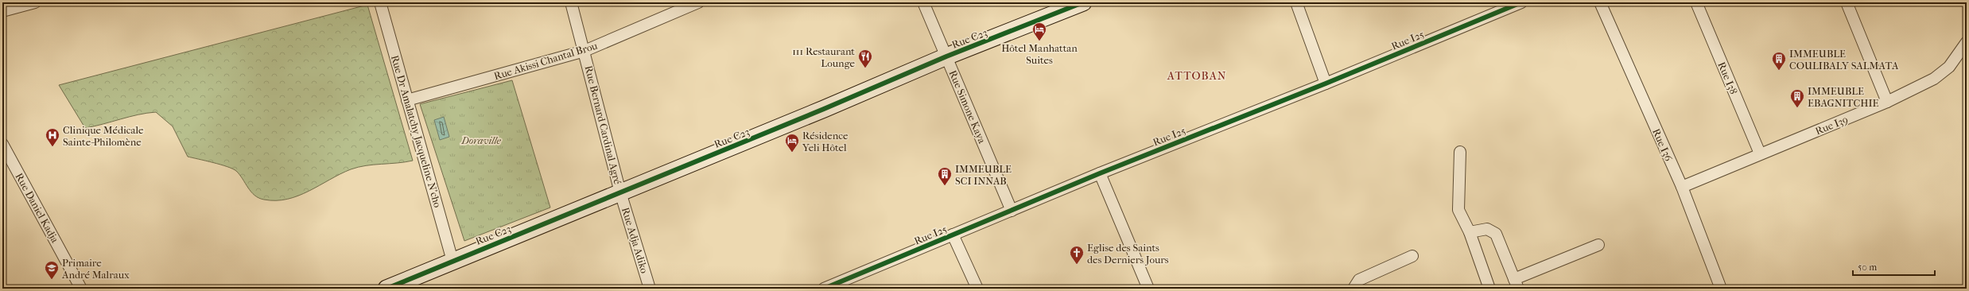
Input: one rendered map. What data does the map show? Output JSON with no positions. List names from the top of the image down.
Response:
{
  "streets": {
    "street": [
      "Rue C23",
      "Rue I25",
      "Rue Akissi Chantal Brou",
      "Rue I38",
      "Rue Simone Kaya",
      "Rue Bernard Cardinal Agré",
      "Rue I39",
      "Rue Dr Amalatchy Jacqueline N'cho",
      "Rue I36",
      "Rue Daniel Kadja",
      "Rue Adja Adiko"
    ]
  },
  "crossings": [
    ["Rue C23", "Rue Simone Kaya"],
    ["Rue C23", "Rue Bernard Cardinal Agré"],
    ["Rue C23", "Rue Dr Amalatchy Jacqueline N'cho"],
    ["Rue C23", "Rue Adja Adiko"],
    ["Rue I25", "Rue Simone Kaya"],
    ["Rue Akissi Chantal Brou", "Rue Bernard Cardinal Agré"],
    ["Rue Akissi Chantal Brou", "Rue Dr Amalatchy Jacqueline N'cho"],
    ["Rue I38", "Rue I39"],
    ["Rue Bernard Cardinal Agré", "Rue Adja Adiko"],
    ["Rue I39", "Rue I36"]
  ],
  "districts": ["ATTOBAN"],
  "parks": ["Doraville"],
  "places": {
    "hotel": ["Hôtel Manhattan Suites", "Résidence Yeli Hôtel"],
    "restaurant": ["111 Restaurant Lounge"],
    "building": ["IMMEUBLE COULIBALY SALMATA", "IMMEUBLE EBAGNITCHIE", "IMMEUBLE SCI INNAB"],
    "hospital": ["Clinique Médicale Sainte-Philomène"],
    "church": ["Eglise des Saints des Derniers Jours"],
    "school or university": ["Primaire André Malraux"]
  },
  "scale_bar": "50 m"
}
